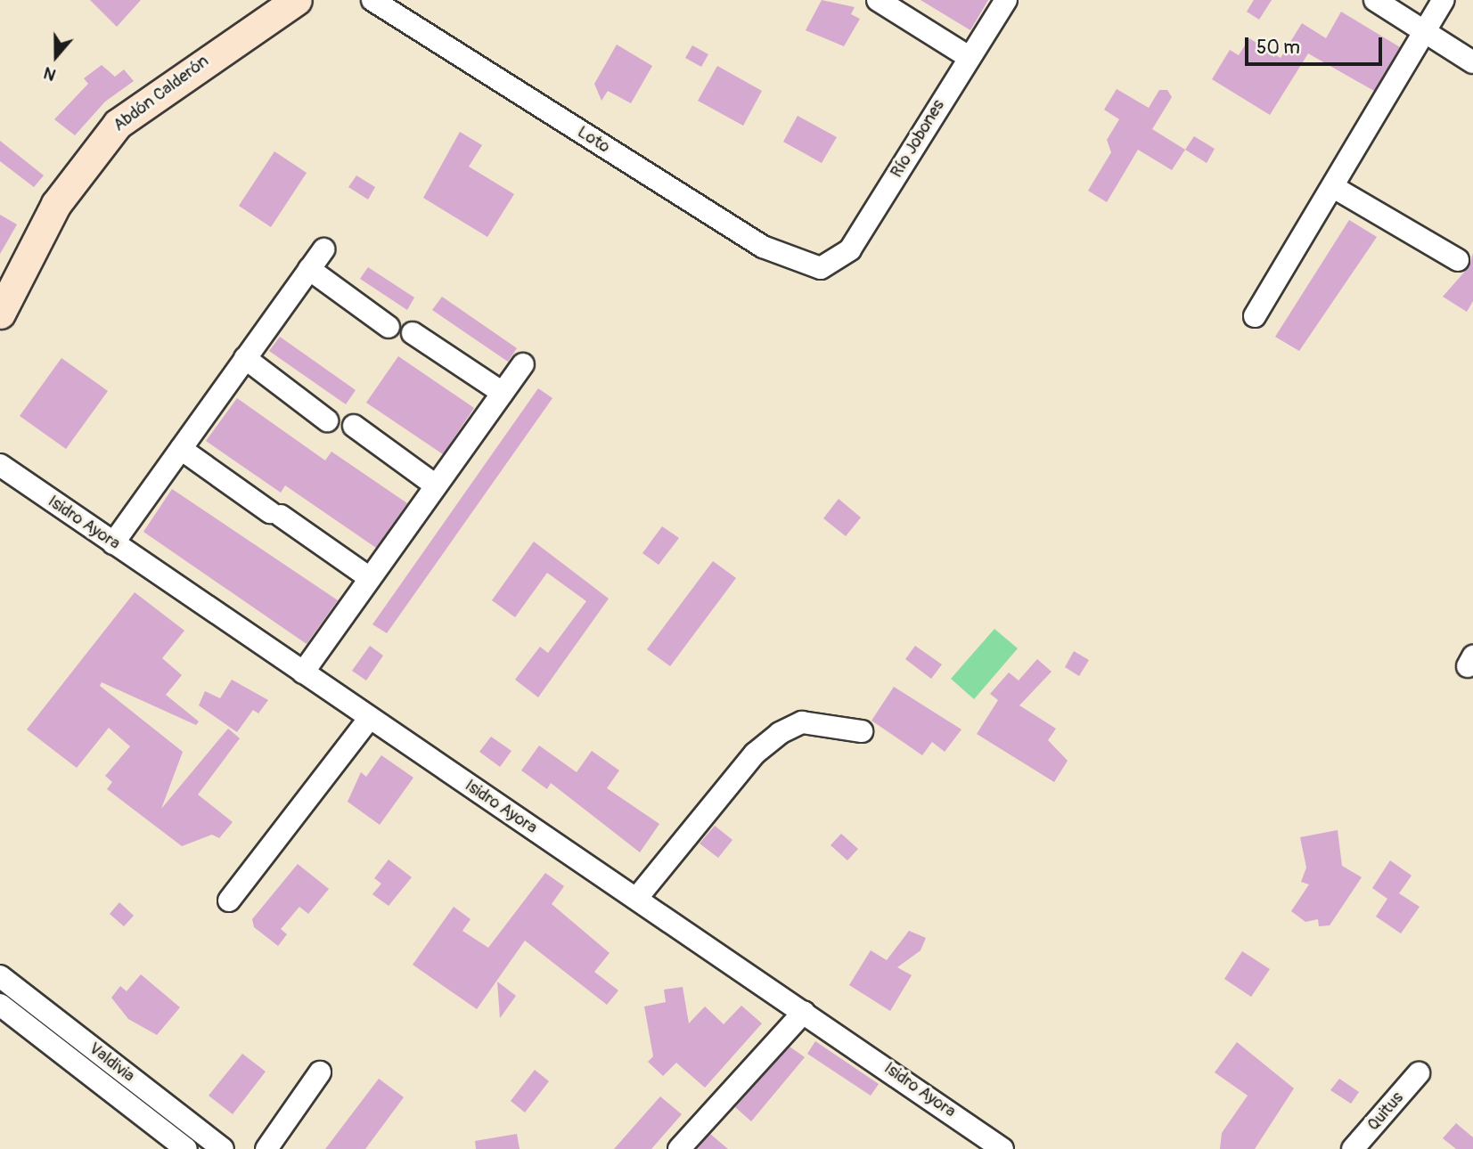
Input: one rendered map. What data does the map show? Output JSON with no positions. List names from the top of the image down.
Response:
{
  "streets": {
    "street": [
      "Abdón Calderón",
      "Río Jobones",
      "Loto",
      "Isidro Ayora",
      "Valdivia",
      "Quitus"
    ]
  },
  "crossings": [
    ["Río Jobones", "Loto"]
  ],
  "scale_bar": "50 m",
  "north": "bottom"
}
